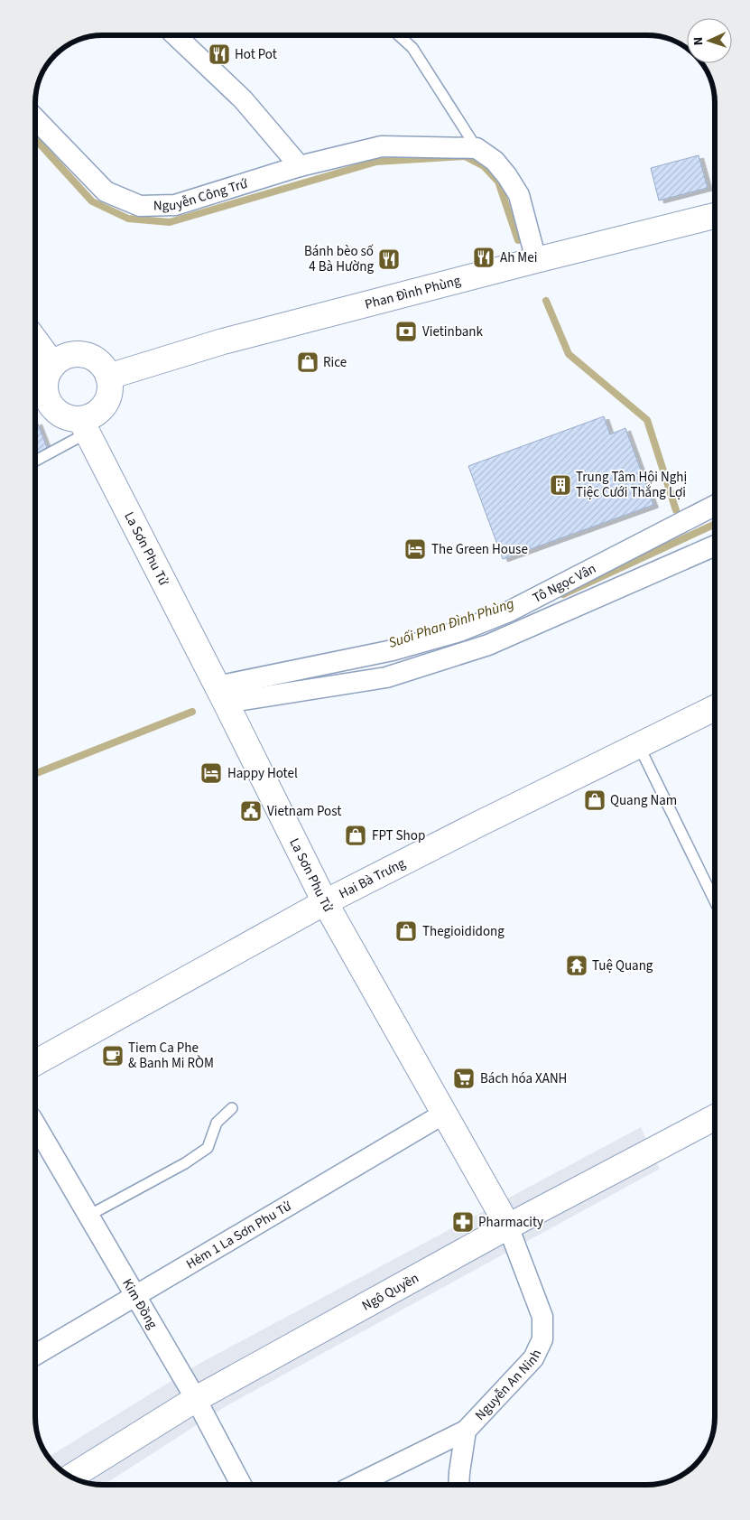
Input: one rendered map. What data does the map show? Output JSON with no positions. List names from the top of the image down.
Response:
{
  "streets": {
    "street": [
      "Nguyễn Công Trứ",
      "Phan Đình Phùng",
      "La Sơn Phu Tử",
      "Tô Ngọc Vân",
      "Hai Bà Trưng",
      "Hẻm 1 La Sơn Phu Tử",
      "Ngô Quyền",
      "Kim Đồng",
      "Nguyễn An Ninh"
    ]
  },
  "crossings": [
    ["Phan Đình Phùng", "La Sơn Phu Tử"],
    ["La Sơn Phu Tử", "Tô Ngọc Vân"],
    ["La Sơn Phu Tử", "Hai Bà Trưng"],
    ["La Sơn Phu Tử", "Hẻm 1 La Sơn Phu Tử"],
    ["La Sơn Phu Tử", "Ngô Quyền"],
    ["La Sơn Phu Tử", "Nguyễn An Ninh"],
    ["Hẻm 1 La Sơn Phu Tử", "Kim Đồng"],
    ["Ngô Quyền", "Kim Đồng"],
    ["Ngô Quyền", "Nguyễn An Ninh"]
  ],
  "water": ["Suối Phan Đình Phùng"],
  "places": {
    "restaurant": ["Hot Pot", "Ah Mei", "Bánh bèo số 4 Bà Hường"],
    "bank": ["Vietinbank"],
    "shop": [
      "Rice",
      "Quang Nam",
      "FPT Shop",
      "Thegioididong"
    ],
    "building": ["Trung Tâm Hội Nghị Tiệc Cưới Thắng Lợi"],
    "hotel": ["The Green House", "Happy Hotel"],
    "public building": ["Vietnam Post"],
    "temple": ["Tuệ Quang"],
    "cafe": ["Tiem Ca Phe & Banh Mi RÒM"],
    "supermarket": ["Bách hóa XANH"],
    "pharmacy": ["Pharmacity"]
  },
  "north": "left"
}
